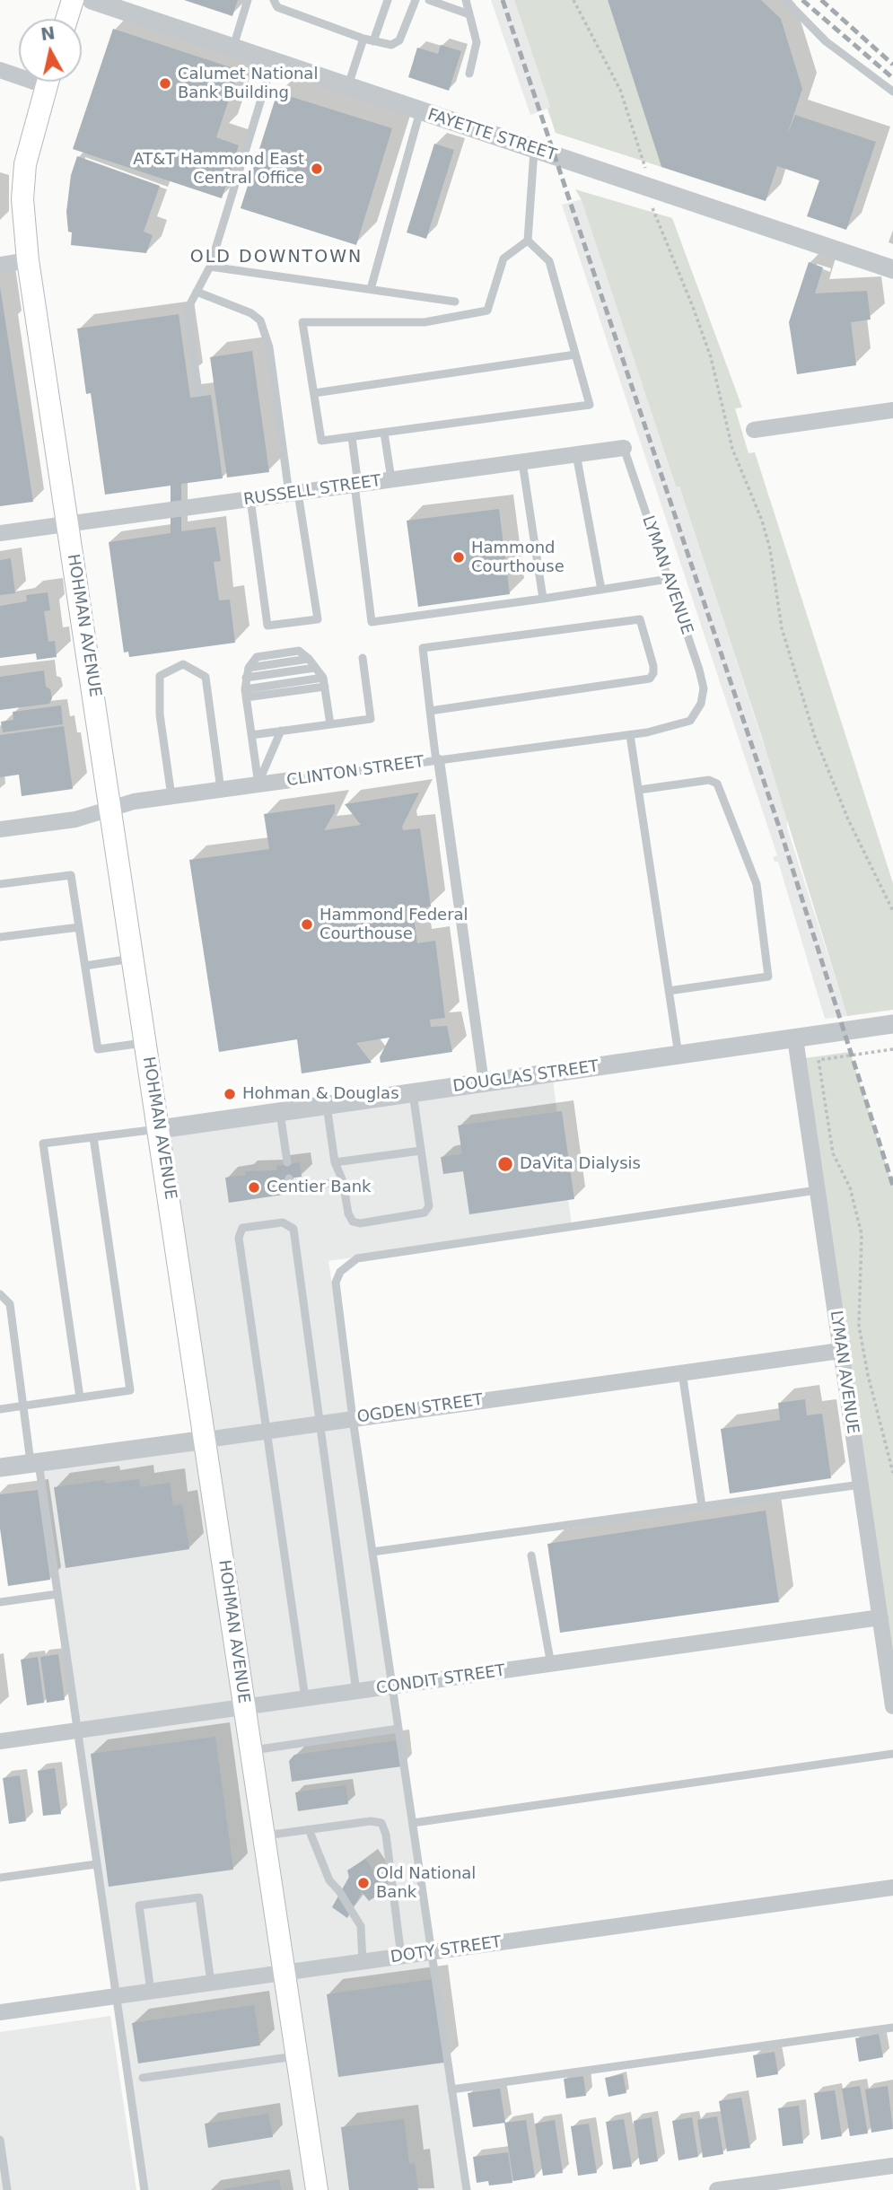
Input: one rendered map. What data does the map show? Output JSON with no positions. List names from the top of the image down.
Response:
{
  "streets": {
    "main road": ["HOHMAN AVENUE"],
    "street": [
      "FAYETTE STREET",
      "RUSSELL STREET",
      "LYMAN AVENUE",
      "CLINTON STREET",
      "DOUGLAS STREET",
      "OGDEN STREET",
      "CONDIT STREET",
      "DOTY STREET"
    ]
  },
  "crossings": [
    ["RUSSELL STREET", "LYMAN AVENUE"],
    ["RUSSELL STREET", "HOHMAN AVENUE"],
    ["LYMAN AVENUE", "CLINTON STREET"],
    ["LYMAN AVENUE", "DOUGLAS STREET"],
    ["LYMAN AVENUE", "OGDEN STREET"],
    ["LYMAN AVENUE", "CONDIT STREET"],
    ["HOHMAN AVENUE", "CLINTON STREET"],
    ["HOHMAN AVENUE", "DOUGLAS STREET"],
    ["HOHMAN AVENUE", "OGDEN STREET"],
    ["HOHMAN AVENUE", "CONDIT STREET"],
    ["HOHMAN AVENUE", "DOTY STREET"]
  ],
  "districts": ["OLD DOWNTOWN"],
  "places": [
    "Calumet National Bank Building",
    "AT&T Hammond East Central Office",
    "Hammond Courthouse",
    "Hammond Federal Courthouse",
    "Hohman & Douglas",
    "DaVita Dialysis",
    "Centier Bank",
    "Old National Bank"
  ],
  "north": "top"
}
